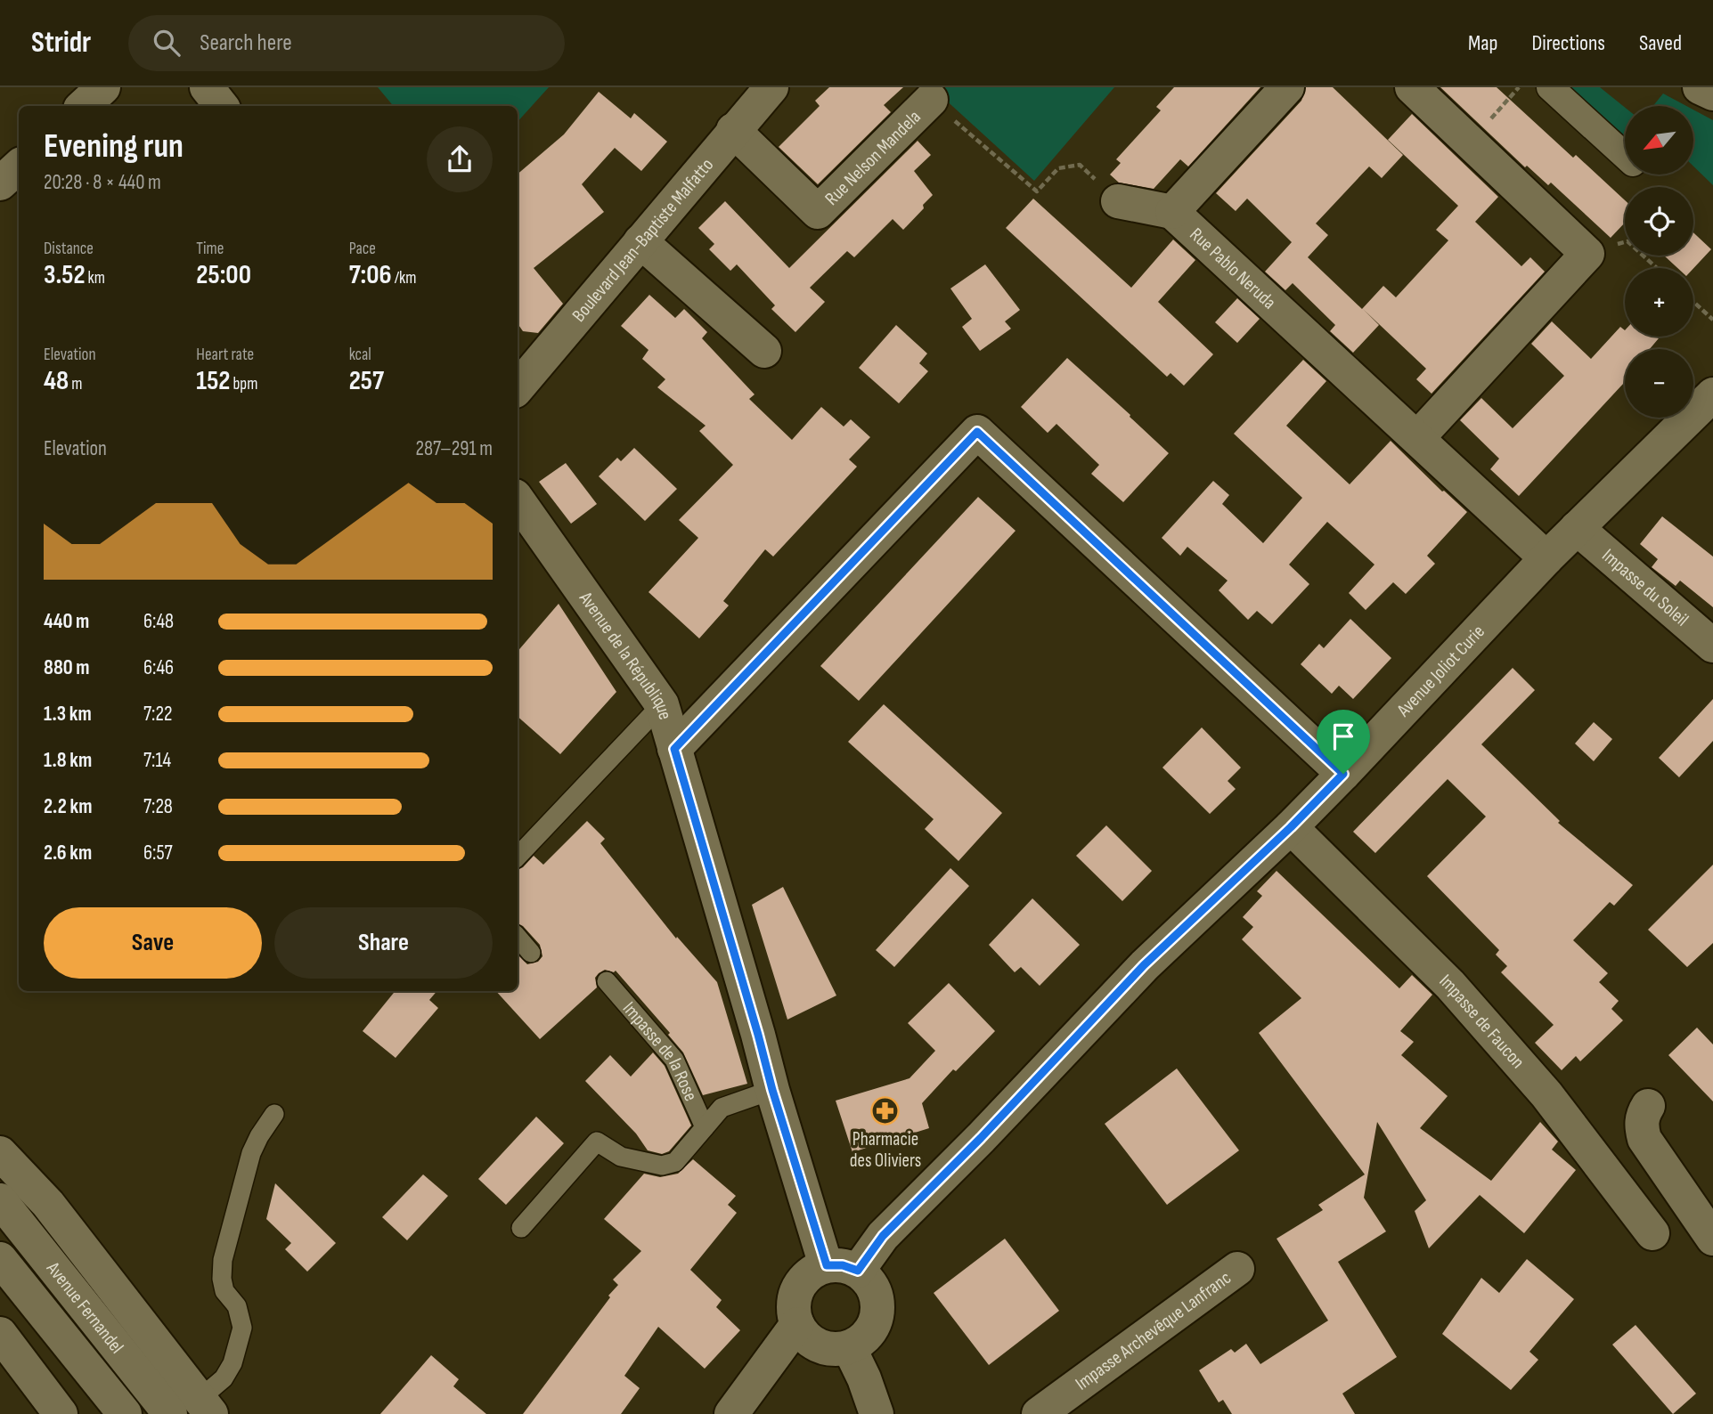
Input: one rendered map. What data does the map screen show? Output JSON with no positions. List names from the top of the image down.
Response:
{
  "streets": {
    "street": [
      "Rue Nelson Mandela",
      "Boulevard Jean-Baptiste Malfatto",
      "Rue Pablo Neruda",
      "Impasse du Soleil",
      "Avenue de la République",
      "Avenue Joliot Curie",
      "Impasse de Faucon",
      "Avenue Fernandel",
      "Impasse Archevêque Lanfranc"
    ],
    "lane": ["Impasse de la Rose"]
  },
  "crossings": [
    ["Rue Nelson Mandela", "Boulevard Jean-Baptiste Malfatto"],
    ["Rue Pablo Neruda", "Avenue Joliot Curie"],
    ["Impasse du Soleil", "Avenue Joliot Curie"],
    ["Avenue de la République", "Avenue Joliot Curie"],
    ["Avenue de la République", "Impasse de la Rose"],
    ["Avenue Joliot Curie", "Impasse de Faucon"]
  ],
  "places": {
    "pharmacy": ["Pharmacie des Oliviers"]
  },
  "north": "bottom left",
  "page": {
    "header": "Stridr",
    "search": "Search here",
    "nav": ["Map", "Directions", "Saved"],
    "map_buttons": ["+", "−"],
    "heading": ["Evening run", "20:28 · 8 × 440 m"],
    "stats": [
      ["Distance", "3.52 km"],
      ["Time", "25:00"],
      ["Pace", "7:06 /km"],
      ["Elevation", "48 m"],
      ["Heart rate", "152 bpm"],
      ["kcal", "257"]
    ],
    "chart": ["Elevation", "287–291 m"],
    "list": [
      {
        "name": "440 m",
        "note": "6:48"
      },
      {
        "name": "880 m",
        "note": "6:46"
      },
      {
        "name": "1.3 km",
        "note": "7:22"
      },
      {
        "name": "1.8 km",
        "note": "7:14"
      },
      {
        "name": "2.2 km",
        "note": "7:28"
      },
      {
        "name": "2.6 km",
        "note": "6:57"
      }
    ],
    "buttons": ["Save", "Share"]
  }
}
